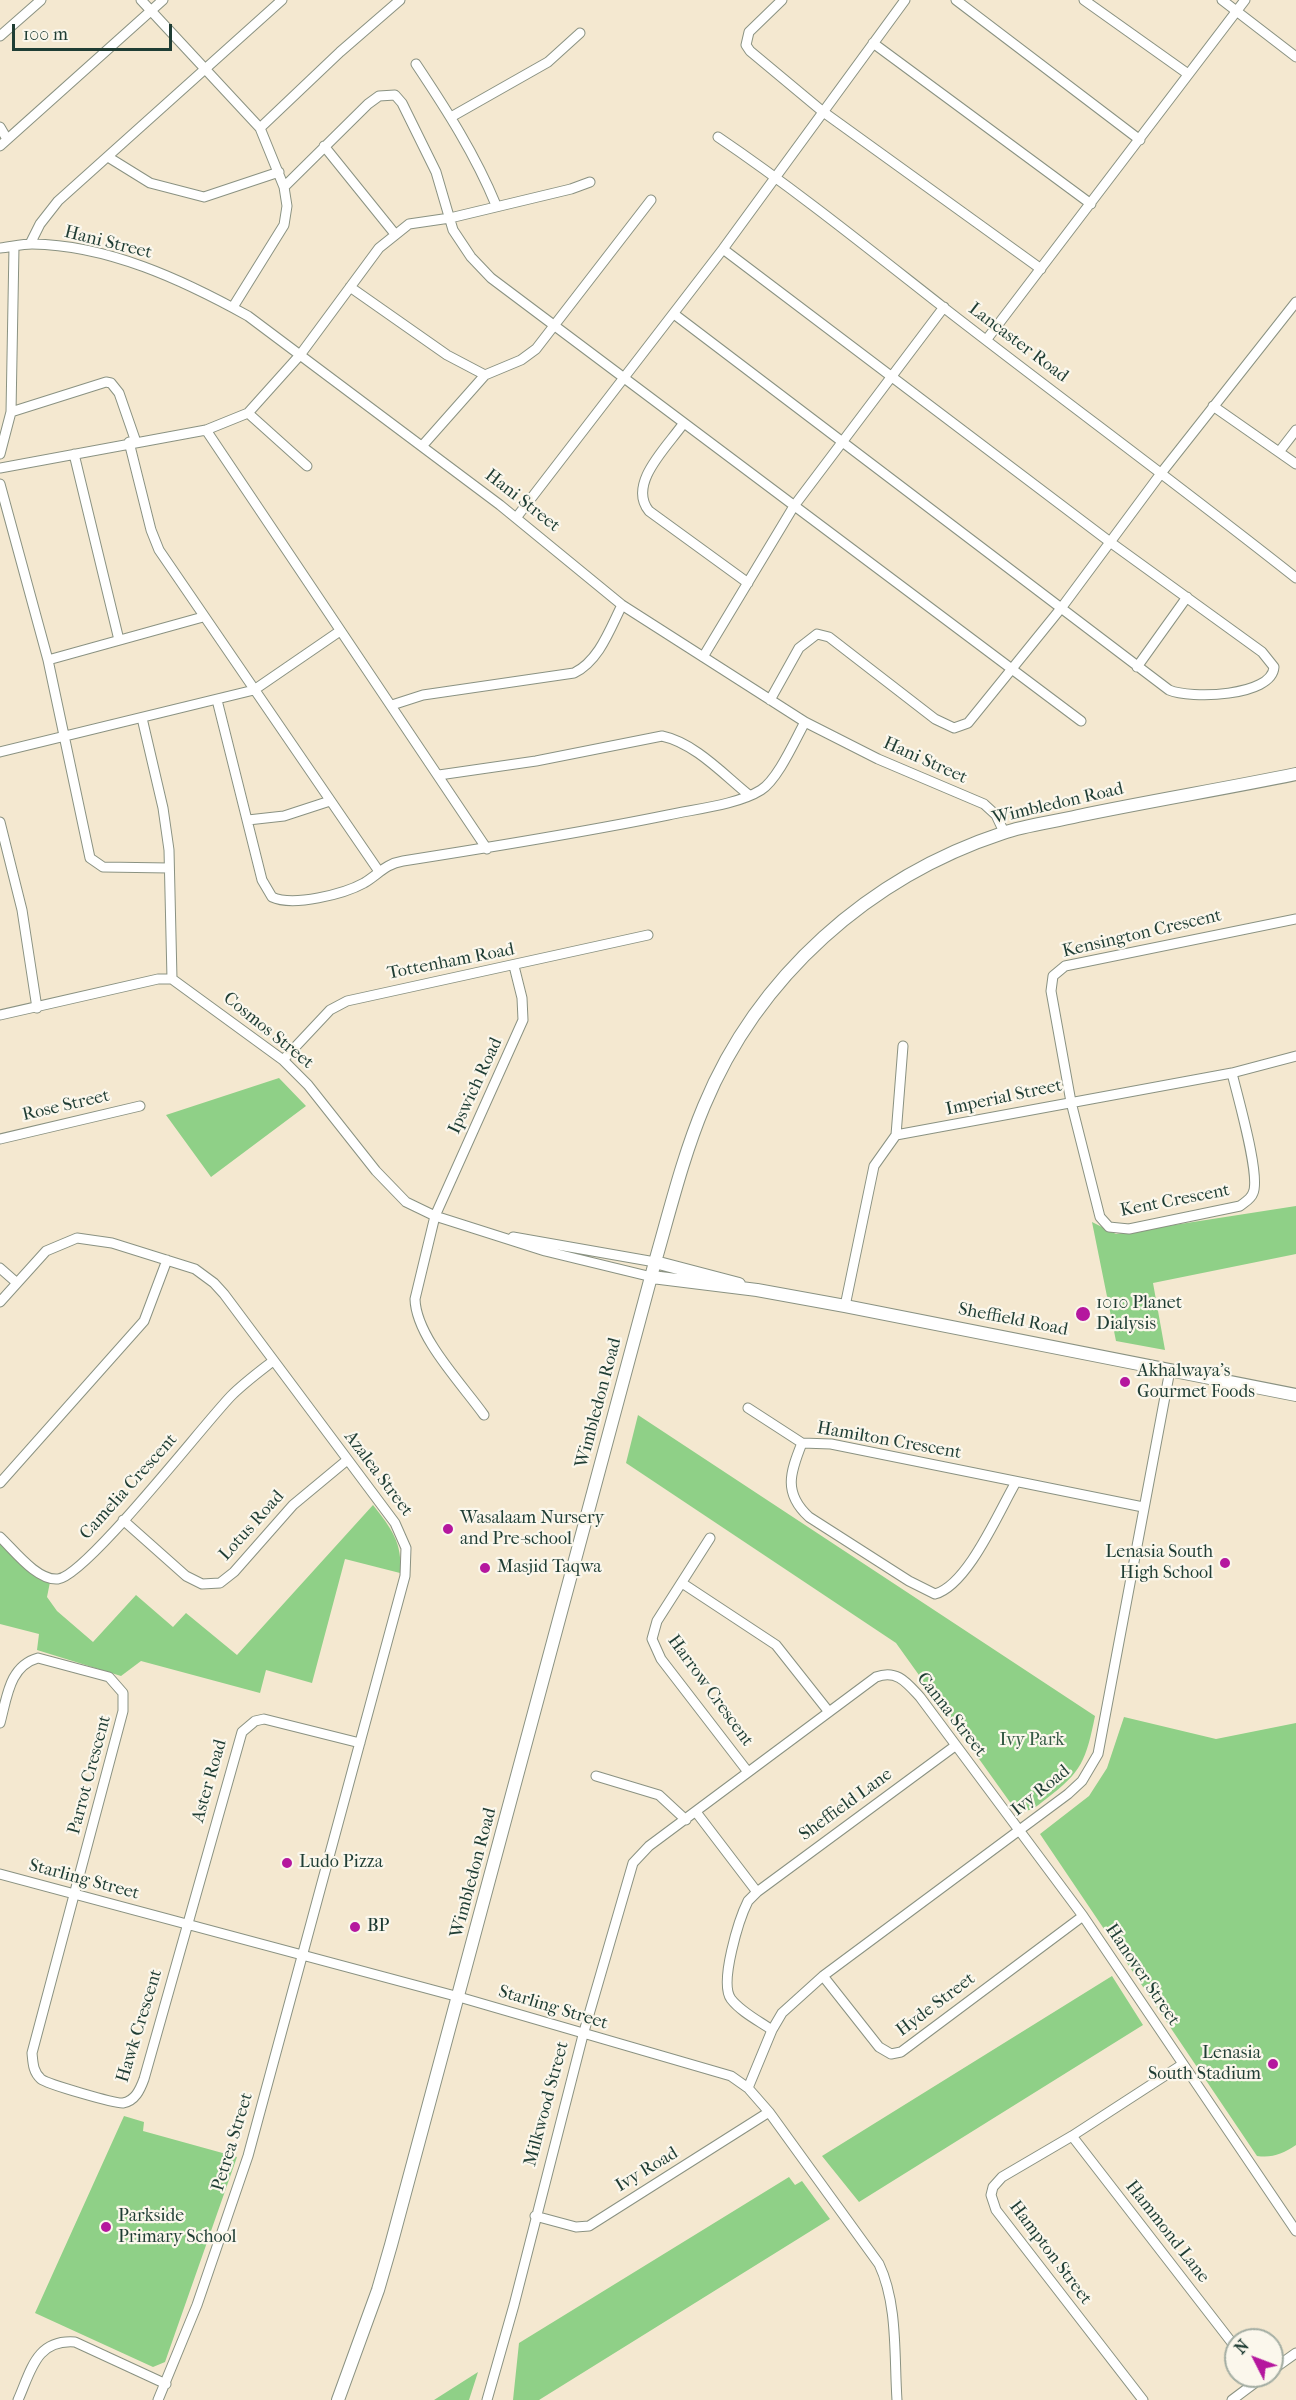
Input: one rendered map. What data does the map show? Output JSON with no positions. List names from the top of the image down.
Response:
{
  "streets": {
    "street": [
      "Hani Street",
      "Lancaster Road",
      "Wimbledon Road",
      "Kensington Crescent",
      "Tottenham Road",
      "Cosmos Street",
      "Ipswich Road",
      "Imperial Street",
      "Rose Street",
      "Kent Crescent",
      "Sheffield Road",
      "Hamilton Crescent",
      "Azalea Street",
      "Camelia Crescent",
      "Lotus Road",
      "Harrow Crescent",
      "Canna Street",
      "Parrot Crescent",
      "Aster Road",
      "Ivy Road",
      "Sheffield Lane",
      "Starling Street",
      "Hanover Street",
      "Hyde Street",
      "Hawk Crescent",
      "Milkwood Street",
      "Petrea Street",
      "Hammond Lane",
      "Hampton Street"
    ]
  },
  "crossings": [
    ["Hani Street", "Wimbledon Road"],
    ["Wimbledon Road", "Cosmos Street"],
    ["Wimbledon Road", "Sheffield Road"],
    ["Wimbledon Road", "Starling Street"],
    ["Kensington Crescent", "Imperial Street"],
    ["Kensington Crescent", "Kent Crescent"],
    ["Tottenham Road", "Cosmos Street"],
    ["Tottenham Road", "Ipswich Road"],
    ["Cosmos Street", "Ipswich Road"],
    ["Cosmos Street", "Sheffield Road"],
    ["Imperial Street", "Kent Crescent"],
    ["Sheffield Road", "Ivy Road"],
    ["Hamilton Crescent", "Ivy Road"],
    ["Azalea Street", "Camelia Crescent"],
    ["Azalea Street", "Lotus Road"],
    ["Azalea Street", "Aster Road"],
    ["Azalea Street", "Starling Street"],
    ["Azalea Street", "Petrea Street"],
    ["Camelia Crescent", "Lotus Road"],
    ["Harrow Crescent", "Canna Street"],
    ["Canna Street", "Ivy Road"],
    ["Canna Street", "Sheffield Lane"],
    ["Canna Street", "Hanover Street"],
    ["Canna Street", "Hyde Street"],
    ["Canna Street", "Milkwood Street"],
    ["Parrot Crescent", "Starling Street"],
    ["Parrot Crescent", "Hawk Crescent"],
    ["Aster Road", "Starling Street"],
    ["Aster Road", "Hawk Crescent"],
    ["Ivy Road", "Starling Street"],
    ["Ivy Road", "Hyde Street"],
    ["Ivy Road", "Milkwood Street"],
    ["Starling Street", "Hawk Crescent"],
    ["Starling Street", "Milkwood Street"],
    ["Starling Street", "Petrea Street"],
    ["Hanover Street", "Hyde Street"],
    ["Hanover Street", "Hampton Street"],
    ["Hammond Lane", "Hampton Street"]
  ],
  "parks": ["Ivy Park"],
  "places": [
    "1010 Planet Dialysis",
    "Akhalwaya's Gourmet Foods",
    "Wasalaam Nursery and Pre-school",
    "Lenasia South High School",
    "Masjid Taqwa",
    "Ludo Pizza",
    "BP",
    "Lenasia South Stadium",
    "Parkside Primary School"
  ],
  "scale_bar": "100 m",
  "north": "top left"
}
